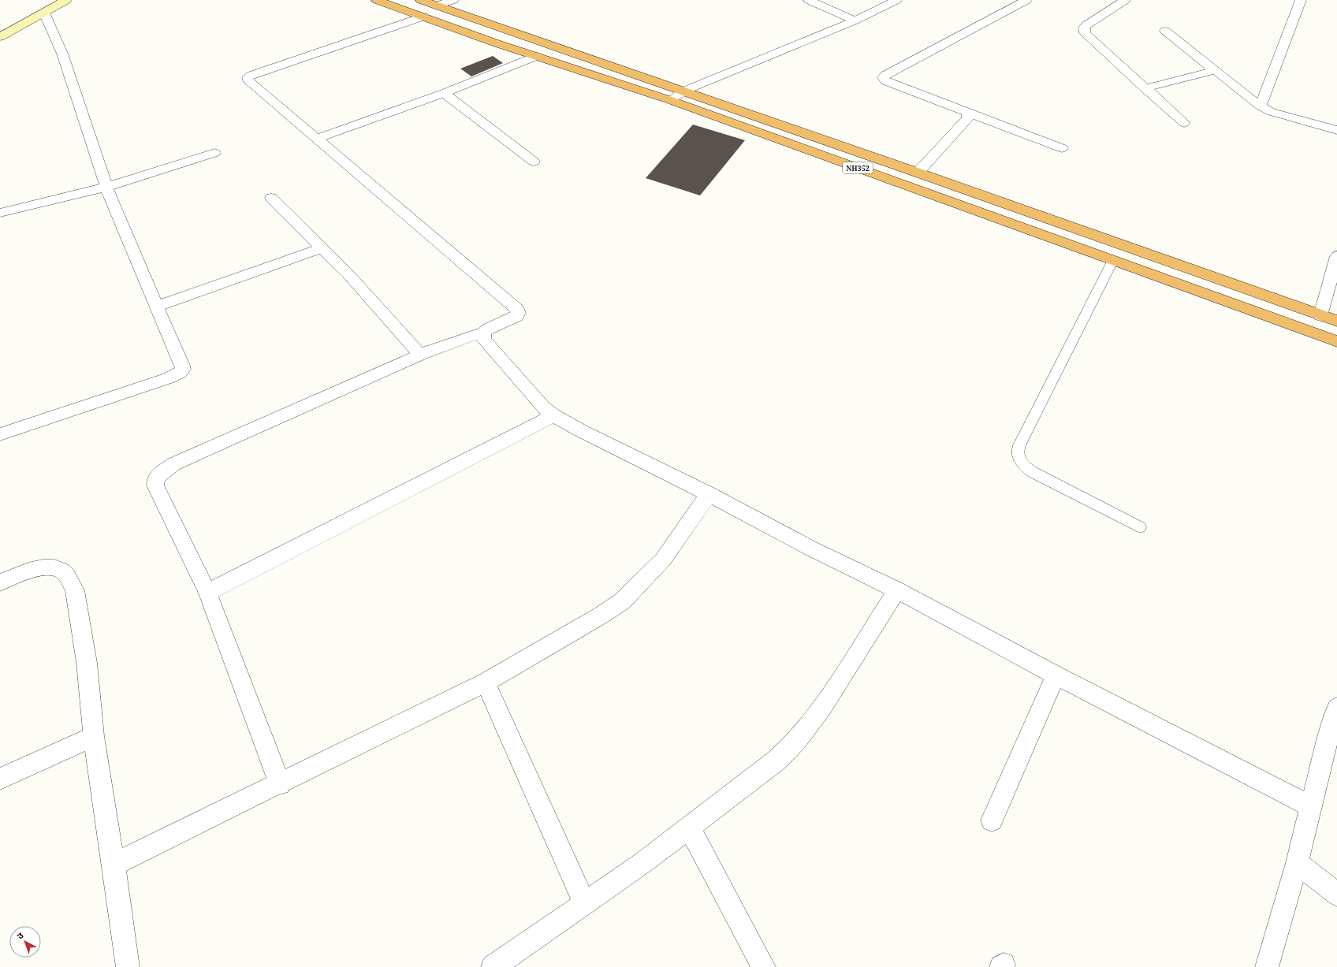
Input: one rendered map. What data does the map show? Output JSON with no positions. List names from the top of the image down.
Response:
{
  "streets": {
    "highway": ["NH352"]
  },
  "north": "top left"
}
